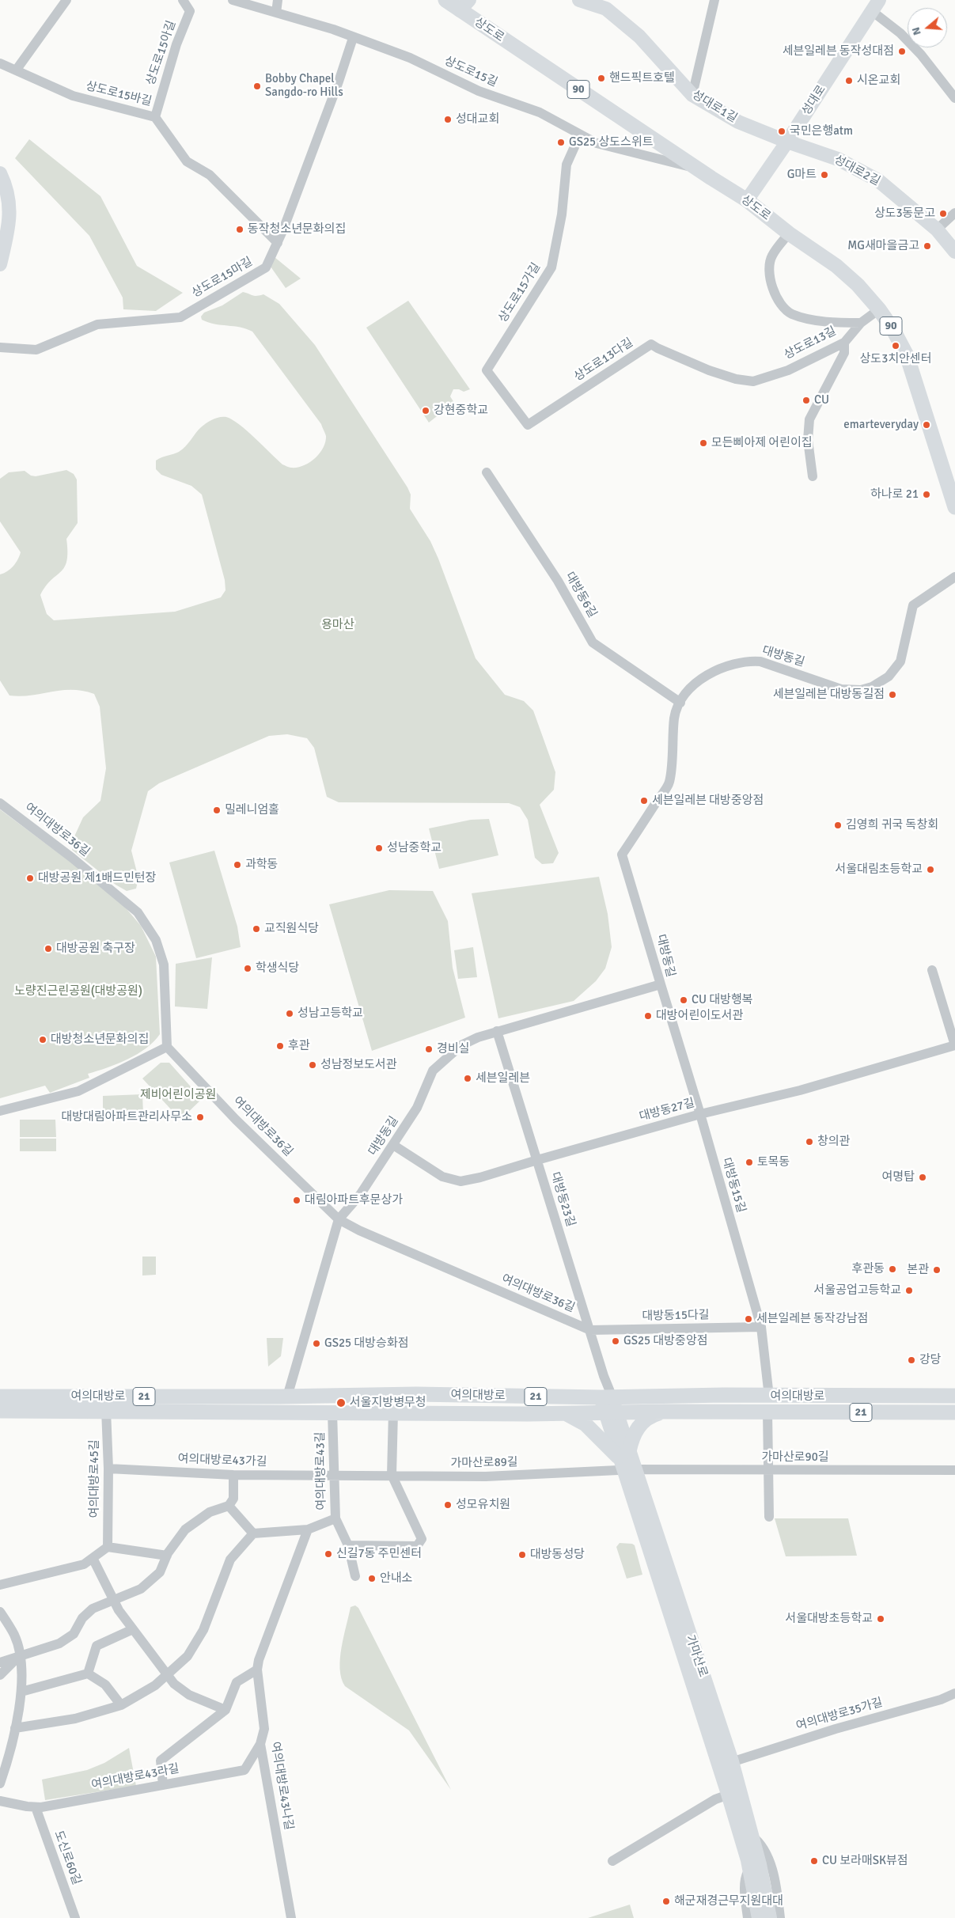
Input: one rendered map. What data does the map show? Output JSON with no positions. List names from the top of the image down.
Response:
{
  "streets": {
    "main road": [
      "상도로",
      "90",
      "여의대방로",
      "21"
    ],
    "street": [
      "상도로15아길",
      "상도로15길",
      "상도로15바길",
      "성대로",
      "성대로1길",
      "성대로2길",
      "상도로15마길",
      "상도로15가길",
      "상도로13길",
      "상도로13다길",
      "대방동6길",
      "대방동길",
      "여의대방로36길",
      "대방동27길",
      "대방동15길",
      "대방동23길",
      "대방동15다길",
      "가마산로90길",
      "여의대방로43가길",
      "가마산로89길",
      "여의대방로43길",
      "여의대방로45길",
      "가마산로",
      "여의대방로35가길",
      "여의대방로43라길",
      "여의대방로43나길",
      "도신로60길"
    ]
  },
  "crossings": [
    ["상도로", "상도로15길"],
    ["상도로", "성대로"],
    ["상도로", "상도로13길"],
    ["상도로15아길", "상도로15바길"],
    ["상도로15길", "상도로15마길"],
    ["상도로15길", "상도로15가길"],
    ["상도로15바길", "상도로15마길"],
    ["성대로", "성대로1길"],
    ["성대로", "성대로2길"],
    ["성대로1길", "성대로2길"],
    ["상도로15가길", "상도로13다길"],
    ["상도로13길", "상도로13다길"],
    ["대방동6길", "대방동길"],
    ["대방동길", "여의대방로36길"],
    ["대방동길", "대방동27길"],
    ["대방동길", "대방동15길"],
    ["대방동길", "대방동23길"],
    ["대방동길", "여의대방로"],
    ["여의대방로36길", "대방동23길"],
    ["여의대방로36길", "대방동15다길"],
    ["대방동27길", "대방동15길"],
    ["대방동27길", "대방동23길"],
    ["대방동15길", "대방동15다길"],
    ["대방동15길", "여의대방로"],
    ["대방동15길", "가마산로90길"],
    ["대방동23길", "대방동15다길"],
    ["대방동23길", "여의대방로"],
    ["대방동23길", "가마산로"],
    ["여의대방로", "여의대방로43길"],
    ["여의대방로", "여의대방로45길"],
    ["여의대방로", "가마산로"],
    ["가마산로90길", "가마산로89길"],
    ["가마산로90길", "가마산로"],
    ["여의대방로43가길", "가마산로89길"],
    ["여의대방로43가길", "여의대방로43길"],
    ["여의대방로43가길", "여의대방로45길"],
    ["가마산로89길", "여의대방로43길"],
    ["가마산로89길", "가마산로"],
    ["가마산로", "여의대방로35가길"],
    ["여의대방로43라길", "여의대방로43나길"],
    ["여의대방로43라길", "도신로60길"]
  ],
  "parks": ["용마산", "노량진근린공원(대방공원)", "제비어린이공원"],
  "places": [
    "세븐일레븐 동작성대점",
    "핸드픽트호텔",
    "시온교회",
    "Bobby Chapel Sangdo-ro Hills",
    "성대교회",
    "국민은행atm",
    "GS25 상도스위트",
    "G마트",
    "상도3동문고",
    "동작청소년문화의집",
    "MG새마을금고",
    "상도3치안센터",
    "CU",
    "강현중학교",
    "emarteveryday",
    "모든삐아제 어린이집",
    "하나로 21",
    "세븐일레븐 대방동길점",
    "세븐일레븐 대방중앙점",
    "밀레니엄홀",
    "김영희 귀국 독창회",
    "성남중학교",
    "과학동",
    "서울대림초등학교",
    "대방공원 제1배드민턴장",
    "교직원식당",
    "대방공원 축구장",
    "학생식당",
    "CU 대방행복",
    "성남고등학교",
    "대방어린이도서관",
    "대방청소년문화의집",
    "후관",
    "경비실",
    "성남정보도서관",
    "세븐일레븐",
    "대방대림아파트관리사무소",
    "창의관",
    "토목동",
    "여명탑",
    "대림아파트후문상가",
    "후관동",
    "본관",
    "서울공업고등학교",
    "세븐일레븐 동작강남점",
    "GS25 대방중앙점",
    "GS25 대방승화점",
    "강당",
    "서울지방병무청",
    "성모유치원",
    "신길7동 주민센터",
    "대방동성당",
    "안내소",
    "서울대방초등학교",
    "CU 보라매SK뷰점",
    "해군재경근무지원대대"
  ],
  "north": "left"
}
